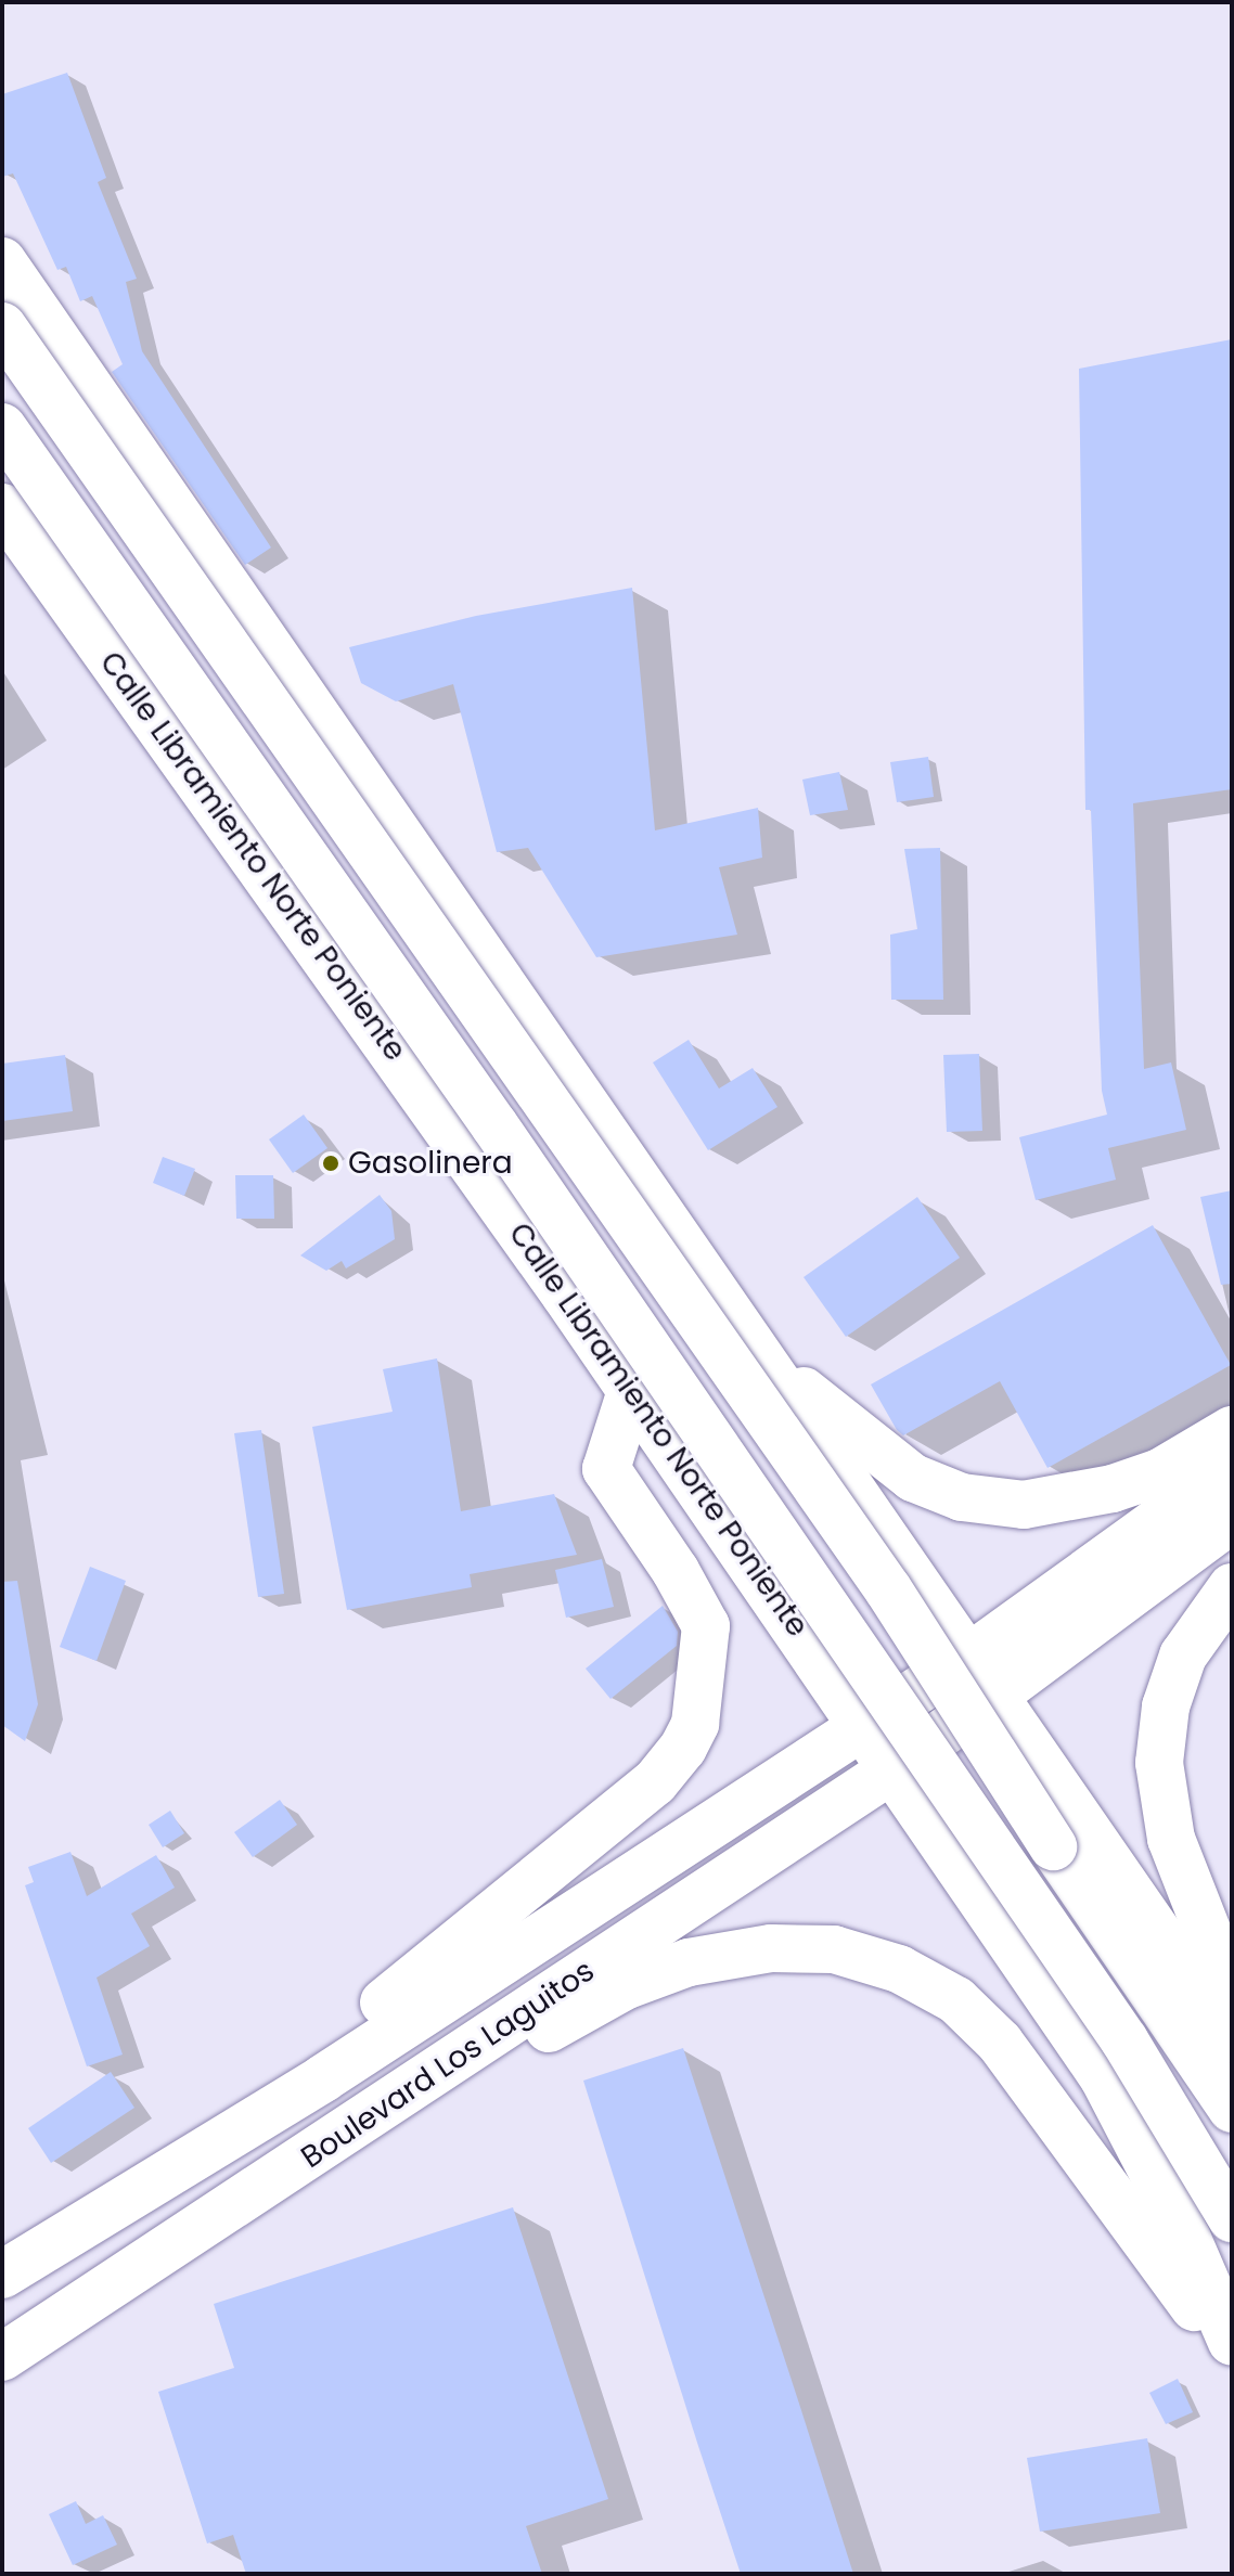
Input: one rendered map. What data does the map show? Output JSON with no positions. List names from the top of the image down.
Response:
{
  "streets": {
    "main road": ["Calle Libramiento Norte Poniente", "Boulevard Los Laguitos"]
  },
  "crossings": [
    ["Calle Libramiento Norte Poniente", "Boulevard Los Laguitos"]
  ],
  "places": ["Gasolinera"]
}
